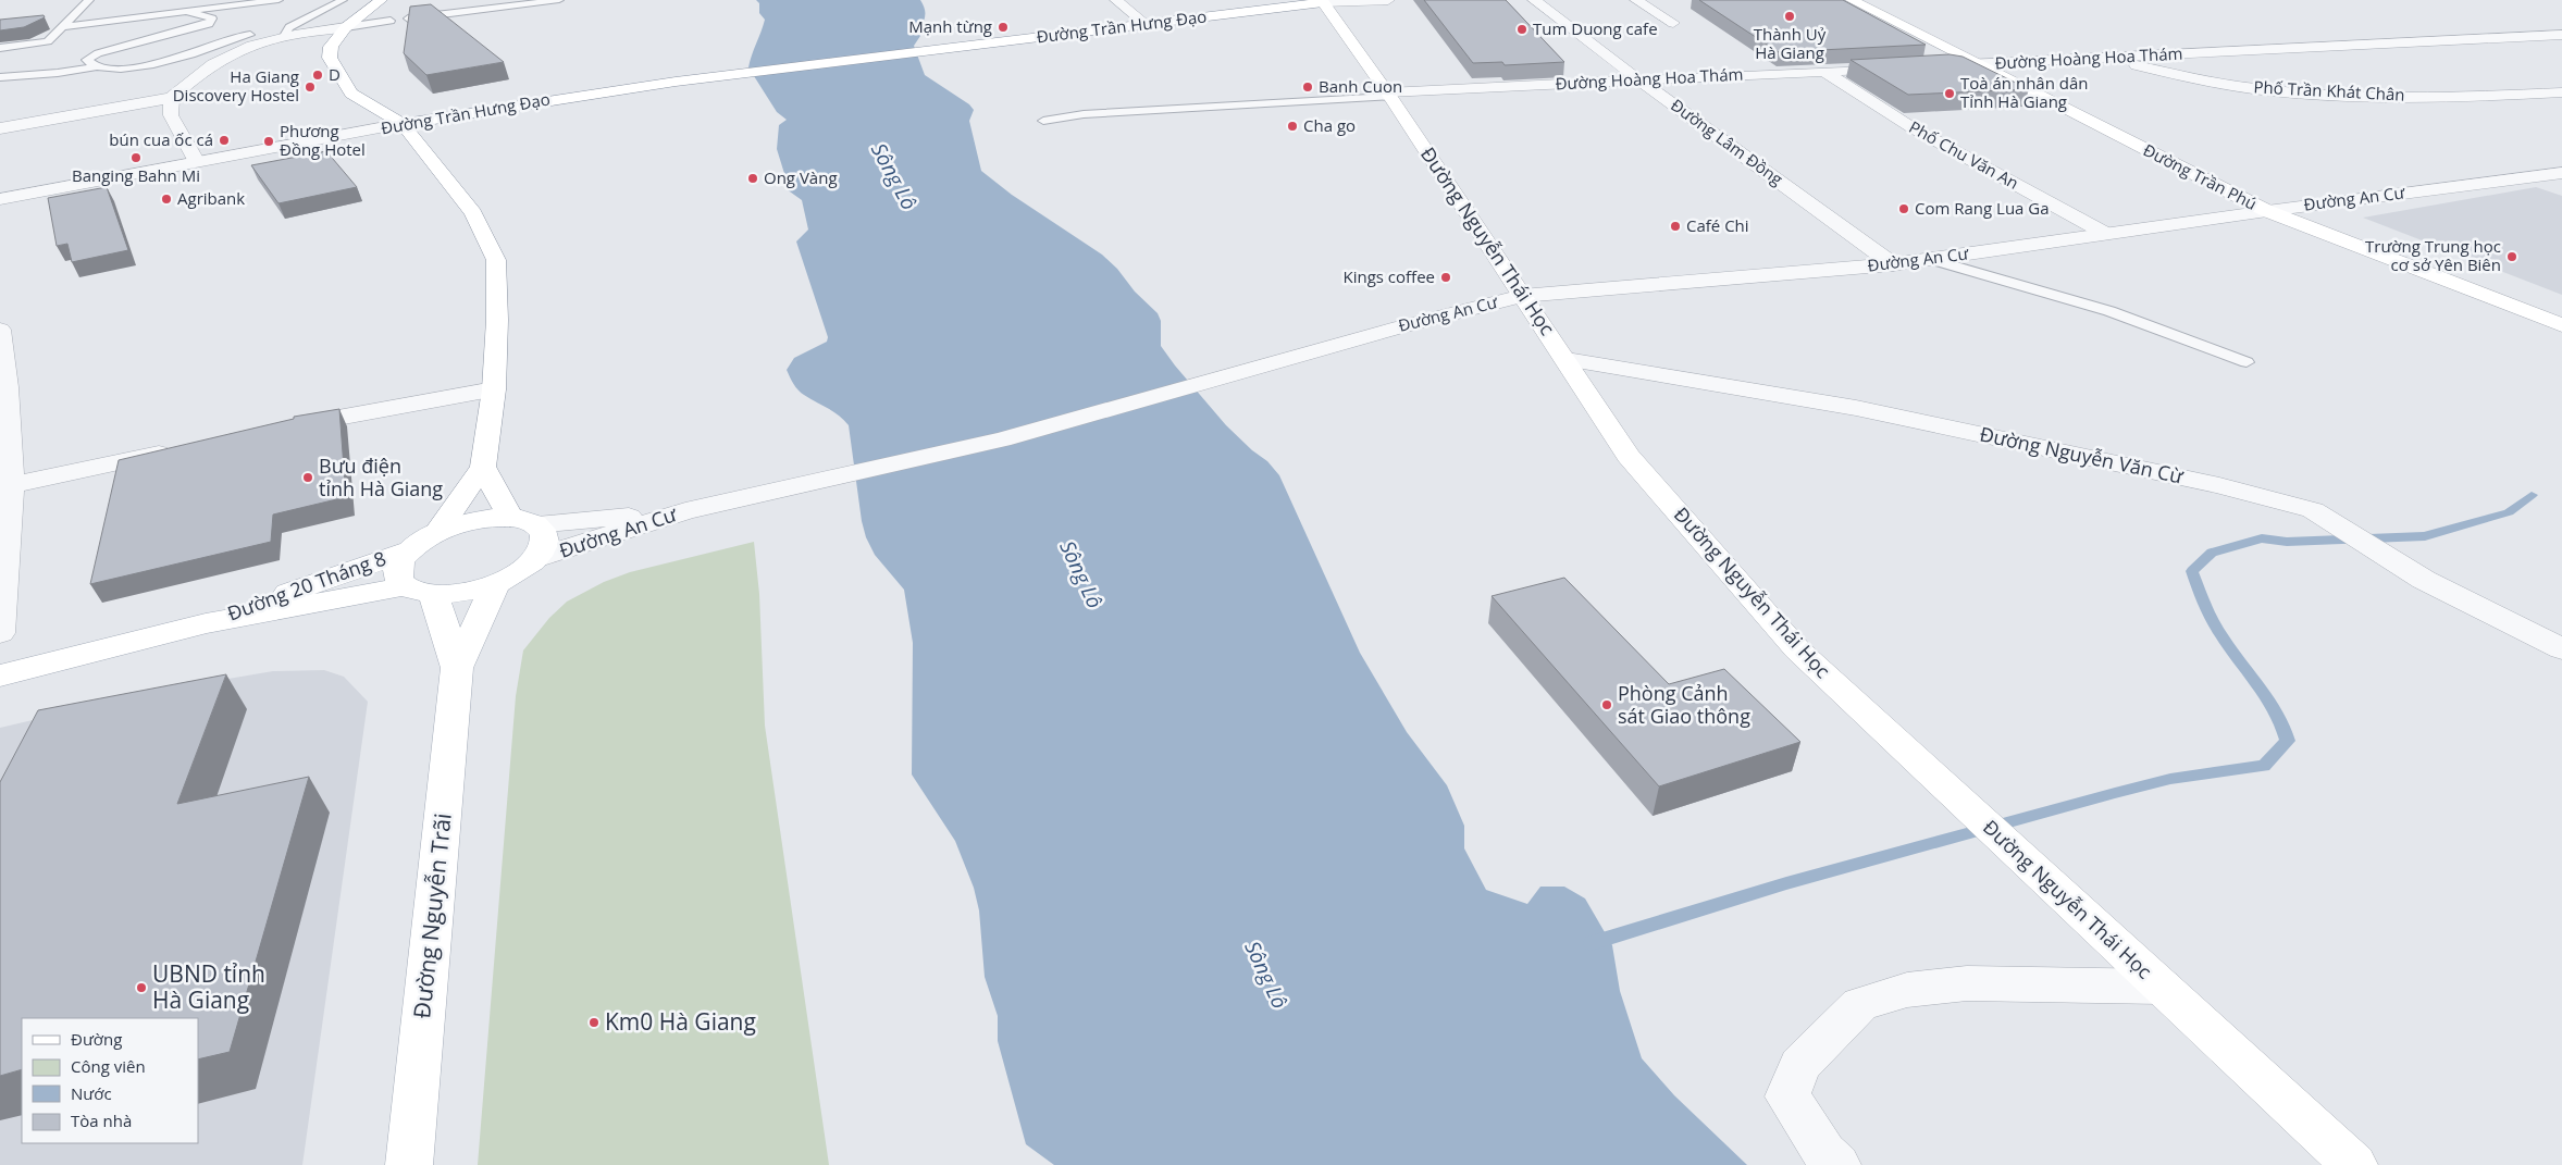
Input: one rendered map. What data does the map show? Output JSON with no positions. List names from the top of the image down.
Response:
{
  "streets": {
    "main road": [
      "Đường Trần Hưng Đạo",
      "Đường Trần Phú",
      "Đường Nguyễn Thái Học",
      "Đường 20 Tháng 8",
      "Đường Nguyễn Trãi"
    ],
    "street": [
      "Đường Hoàng Hoa Thám",
      "Phố Trần Khát Chân",
      "Đường Lâm Đồng",
      "Phố Chu Văn An",
      "Đường An Cư",
      "Đường Nguyễn Văn Cừ"
    ]
  },
  "crossings": [
    ["Đường Trần Hưng Đạo", "Đường Nguyễn Thái Học"],
    ["Đường Hoàng Hoa Thám", "Phố Trần Khát Chân"],
    ["Đường Hoàng Hoa Thám", "Đường Lâm Đồng"],
    ["Đường Hoàng Hoa Thám", "Phố Chu Văn An"],
    ["Đường Hoàng Hoa Thám", "Đường Trần Phú"],
    ["Đường Hoàng Hoa Thám", "Đường Nguyễn Thái Học"],
    ["Đường Lâm Đồng", "Đường An Cư"],
    ["Phố Chu Văn An", "Đường An Cư"],
    ["Đường Trần Phú", "Đường An Cư"],
    ["Đường An Cư", "Đường Nguyễn Thái Học"],
    ["Đường An Cư", "Đường 20 Tháng 8"],
    ["Đường Nguyễn Thái Học", "Đường Nguyễn Văn Cừ"],
    ["Đường 20 Tháng 8", "Đường Nguyễn Trãi"]
  ],
  "water": ["Sông Lô"],
  "places": [
    "Thành Uỷ Hà Giang",
    "Mạnh từng",
    "Tum Duong cafe",
    "D",
    "Ha Giang Discovery Hostel",
    "Banh Cuon",
    "Toà án nhân dân Tỉnh Hà Giang",
    "Cha go",
    "bún cua ốc cá",
    "Phương Đồng Hotel",
    "Banging Bahn Mi",
    "Ong Vàng",
    "Agribank",
    "Com Rang Lua Ga",
    "Café Chi",
    "Trường Trung học cơ sở Yên Biên",
    "Kings coffee",
    "Bưu điện tỉnh Hà Giang",
    "Phòng Cảnh sát Giao thông",
    "UBND tỉnh Hà Giang",
    "Km0 Hà Giang"
  ],
  "legend": [
    "Đường",
    "Công viên",
    "Nước",
    "Tòa nhà"
  ]
}
